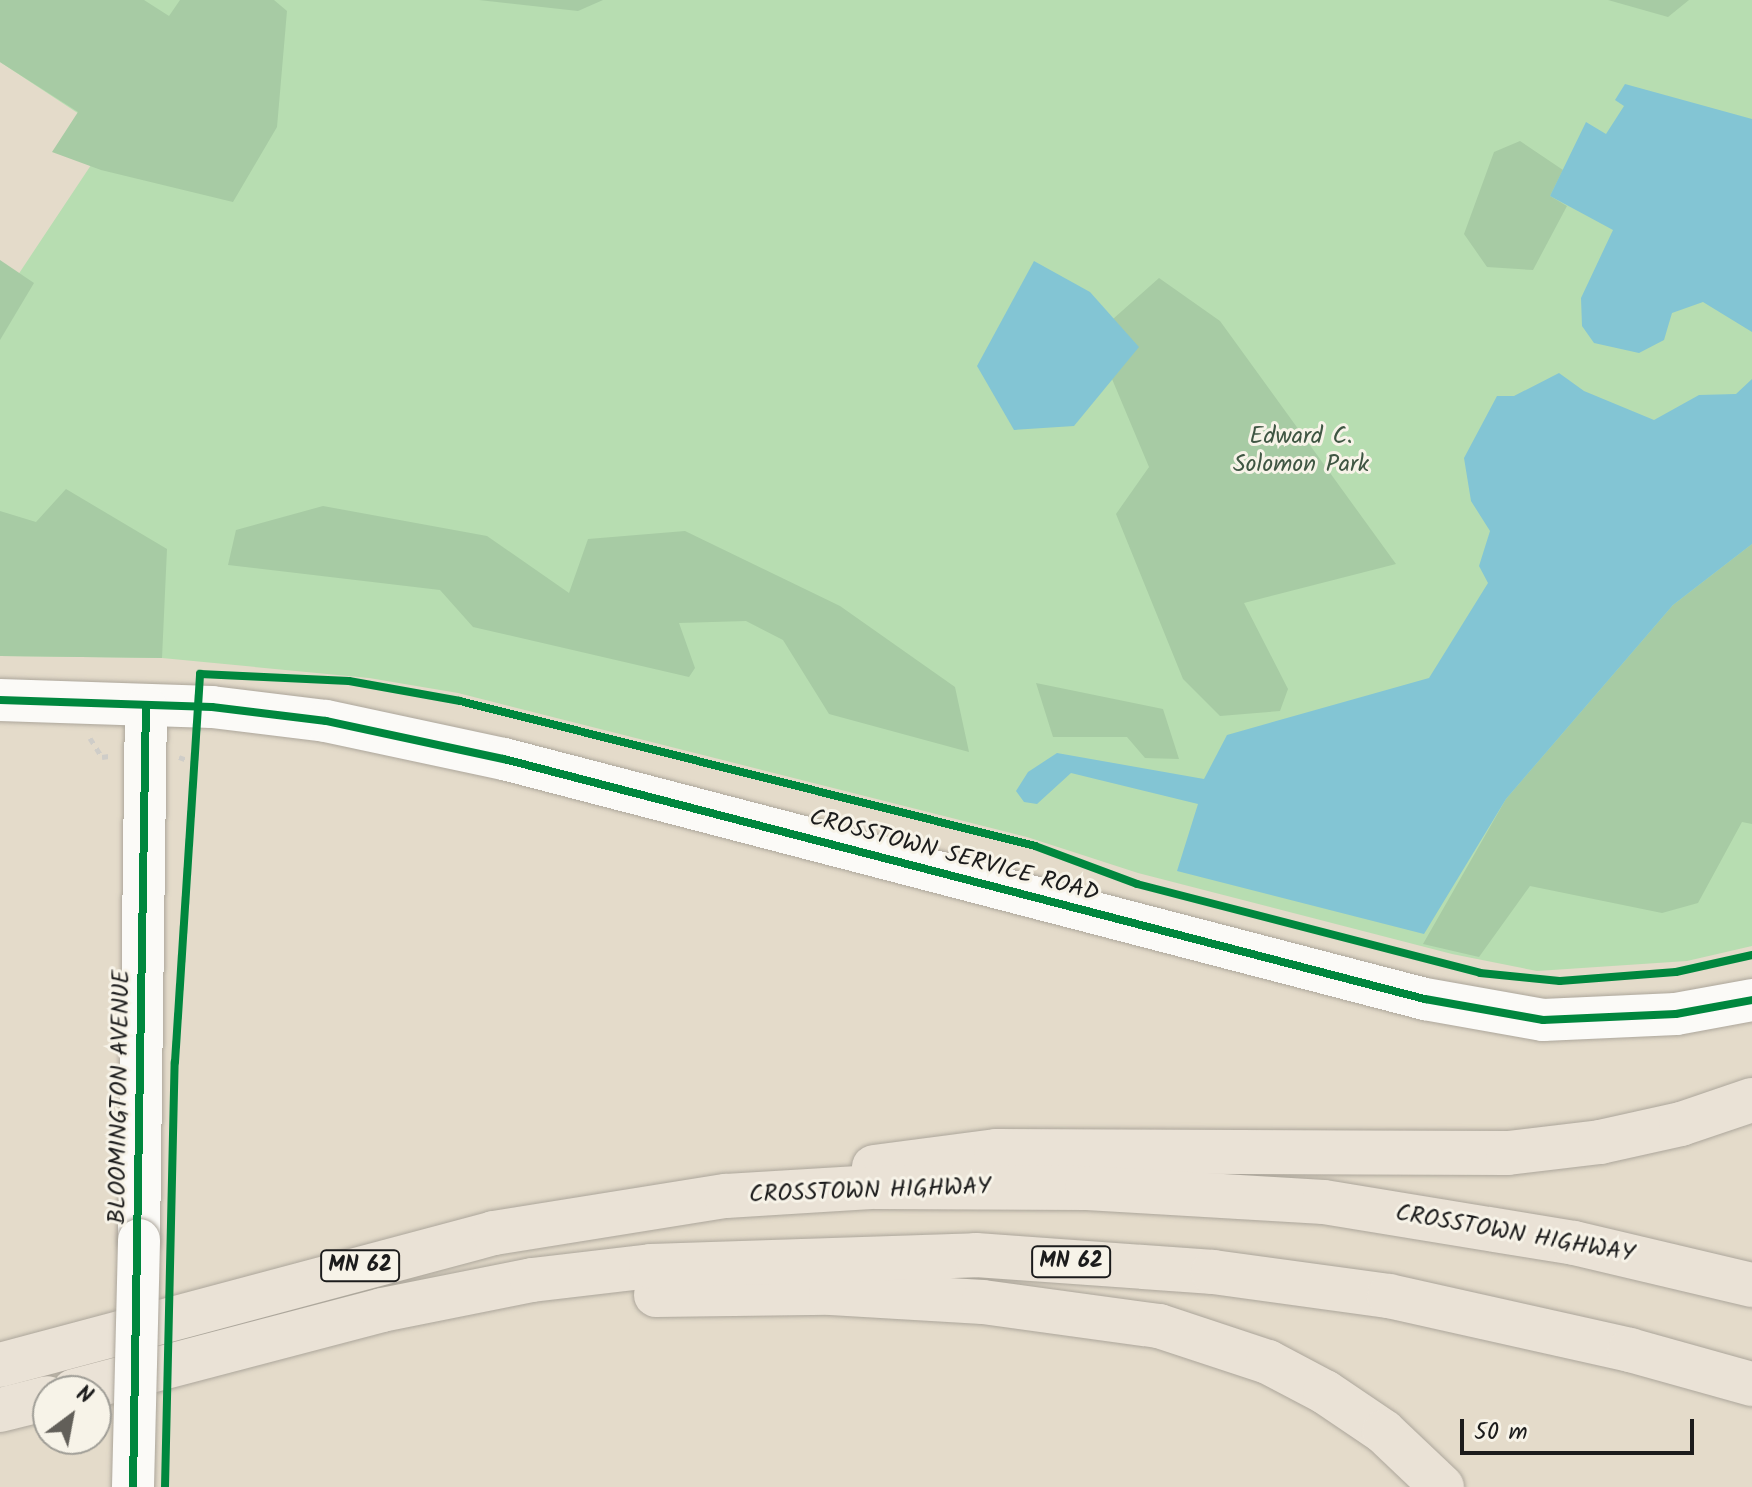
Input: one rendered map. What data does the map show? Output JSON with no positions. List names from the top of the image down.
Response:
{
  "streets": {
    "highway": ["CROSSTOWN HIGHWAY", "MN 62"],
    "street": ["CROSSTOWN SERVICE ROAD", "BLOOMINGTON AVENUE"]
  },
  "crossings": [
    ["CROSSTOWN SERVICE ROAD", "BLOOMINGTON AVENUE"]
  ],
  "parks": ["Edward C. Solomon Park"],
  "scale_bar": "50 m",
  "north": "top right"
}
